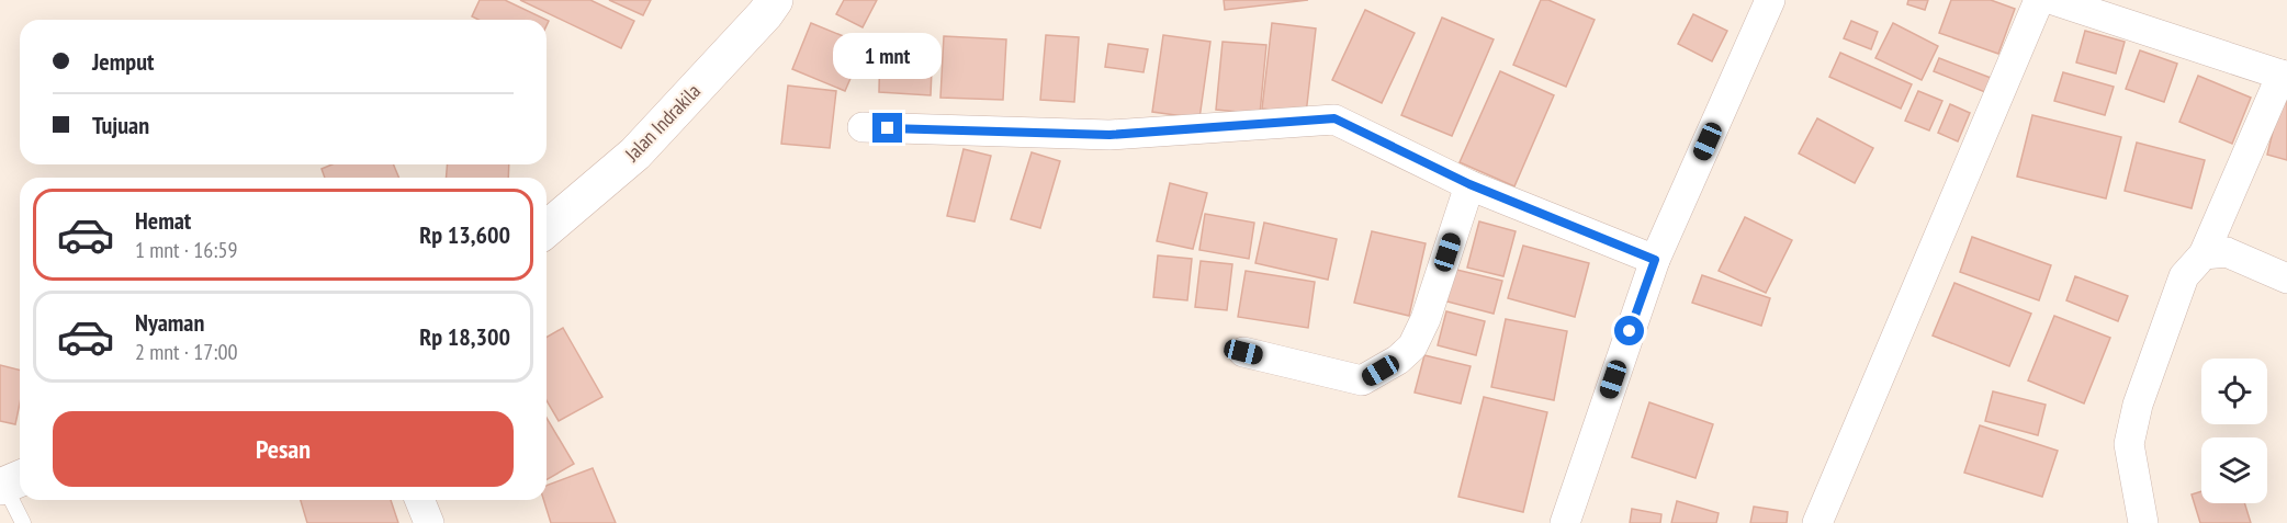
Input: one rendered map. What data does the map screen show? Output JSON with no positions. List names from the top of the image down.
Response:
{
  "streets": {
    "street": ["Jalan Indrakila"]
  },
  "page": {
    "banner": ["Jemput", "Tujuan"],
    "bubble": "1 mnt",
    "list": [
      {
        "name": "Hemat",
        "note": "1 mnt · 16:59",
        "value": "Rp 13,600"
      },
      {
        "name": "Nyaman",
        "note": "2 mnt · 17:00",
        "value": "Rp 18,300"
      }
    ],
    "buttons": "Pesan"
  }
}
